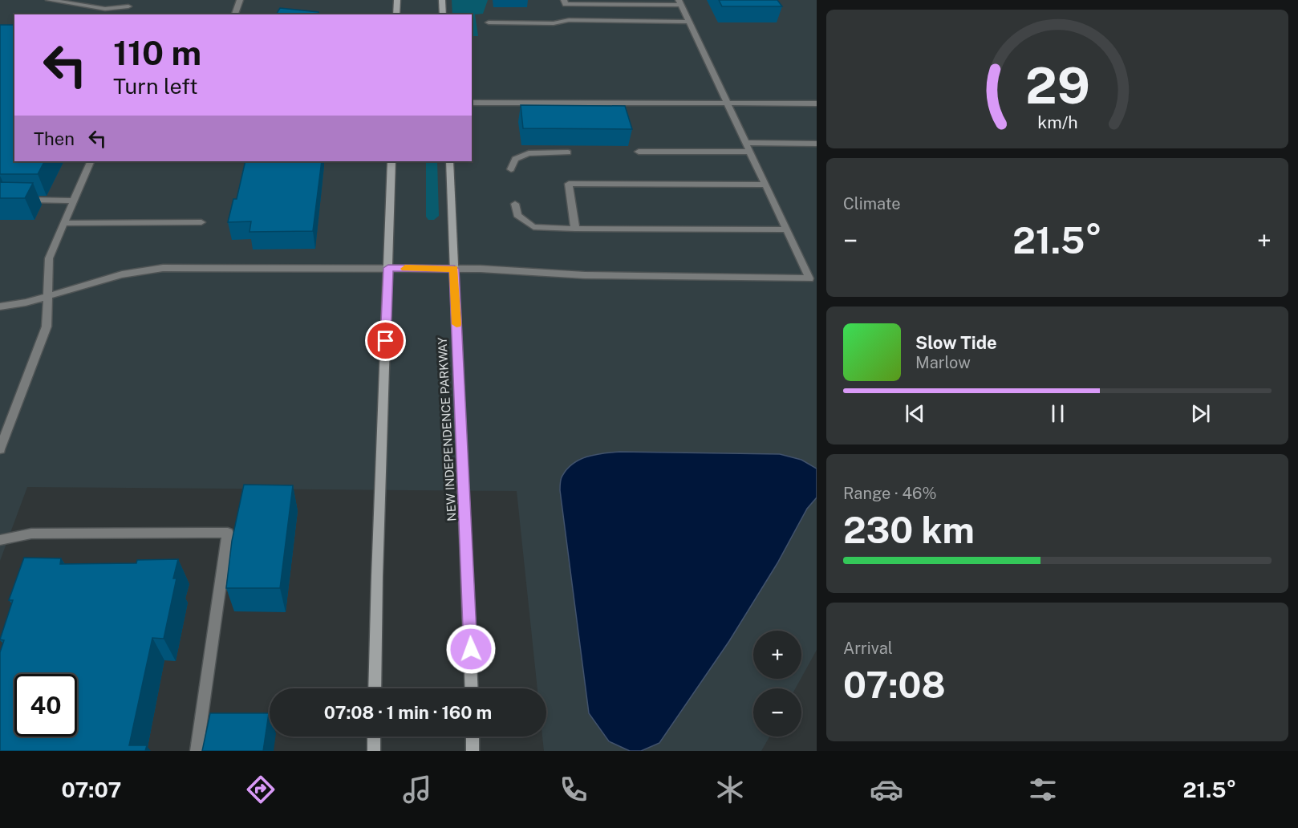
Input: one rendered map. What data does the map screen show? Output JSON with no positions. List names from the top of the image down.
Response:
{
  "streets": {
    "street": ["NEW INDEPENDENCE PARKWAY"]
  },
  "page": {
    "turn": ["110 m", "Turn left"],
    "then": "Then",
    "tile": [
      "Climate",
      ["Range · 46%", "230 km"],
      ["Arrival", "07:08"]
    ],
    "heat": ["−", "21.5°", "+"],
    "song": ["Slow Tide", "Marlow"],
    "map_buttons": ["+", "−"],
    "limit": "40",
    "trip": "07:08 · 1 min · 160 m",
    "tabs": ["07:07", "21.5°"],
    "gauge": ["29", "km/h"]
  }
}
